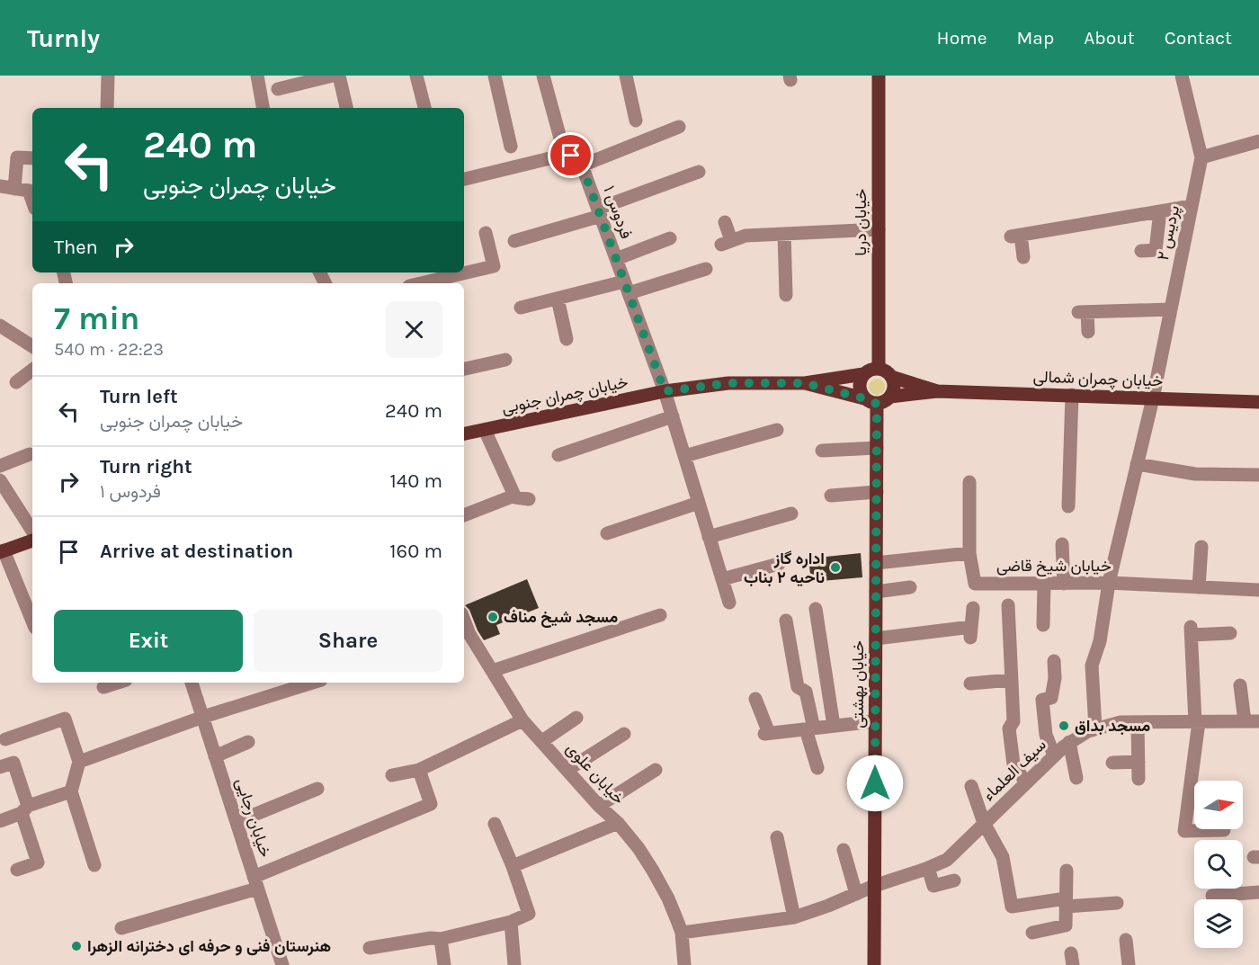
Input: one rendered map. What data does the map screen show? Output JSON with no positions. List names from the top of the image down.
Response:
{
  "streets": {
    "main road": [
      "خیابان دریا",
      "خیابان چمران شمالی",
      "خیابان چمران جنوبی",
      "خیابان بهشتی"
    ],
    "street": [
      "فردوس ۱",
      "پردیس ۲",
      "خیابان شیخ قاضی",
      "سیف العلماء",
      "خیابان علوی",
      "خیابان رجایی"
    ]
  },
  "crossings": [
    ["فردوس ۱", "خیابان چمران جنوبی"],
    ["خیابان دریا", "خیابان چمران شمالی"],
    ["خیابان دریا", "خیابان چمران جنوبی"],
    ["خیابان دریا", "خیابان بهشتی"],
    ["پردیس ۲", "خیابان چمران شمالی"],
    ["پردیس ۲", "خیابان شیخ قاضی"],
    ["پردیس ۲", "سیف العلماء"],
    ["خیابان چمران شمالی", "خیابان چمران جنوبی"],
    ["خیابان چمران شمالی", "خیابان بهشتی"],
    ["خیابان چمران جنوبی", "خیابان بهشتی"],
    ["خیابان بهشتی", "سیف العلماء"],
    ["سیف العلماء", "خیابان علوی"]
  ],
  "places": [
    "اداره گاز ناحیه ۲ بناب",
    "مسجد شیخ مناف",
    "مسجد بداق",
    "هنرستان فنی و حرفه ای دخترانه الزهرا"
  ],
  "north": "right",
  "page": {
    "header": "Turnly",
    "nav": [
      "Home",
      "Map",
      "About",
      "Contact"
    ],
    "turn": ["240 m", "خیابان چمران جنوبی"],
    "then": "Then",
    "heading": ["7 min", "540 m · 22:23"],
    "list": [
      {
        "name": "Turn left",
        "note": "خیابان چمران جنوبی",
        "value": "240 m"
      },
      {
        "name": "Turn right",
        "note": "فردوس ۱",
        "value": "140 m"
      },
      {
        "name": "Arrive at destination",
        "value": "160 m"
      }
    ],
    "buttons": ["Exit", "Share"]
  }
}
